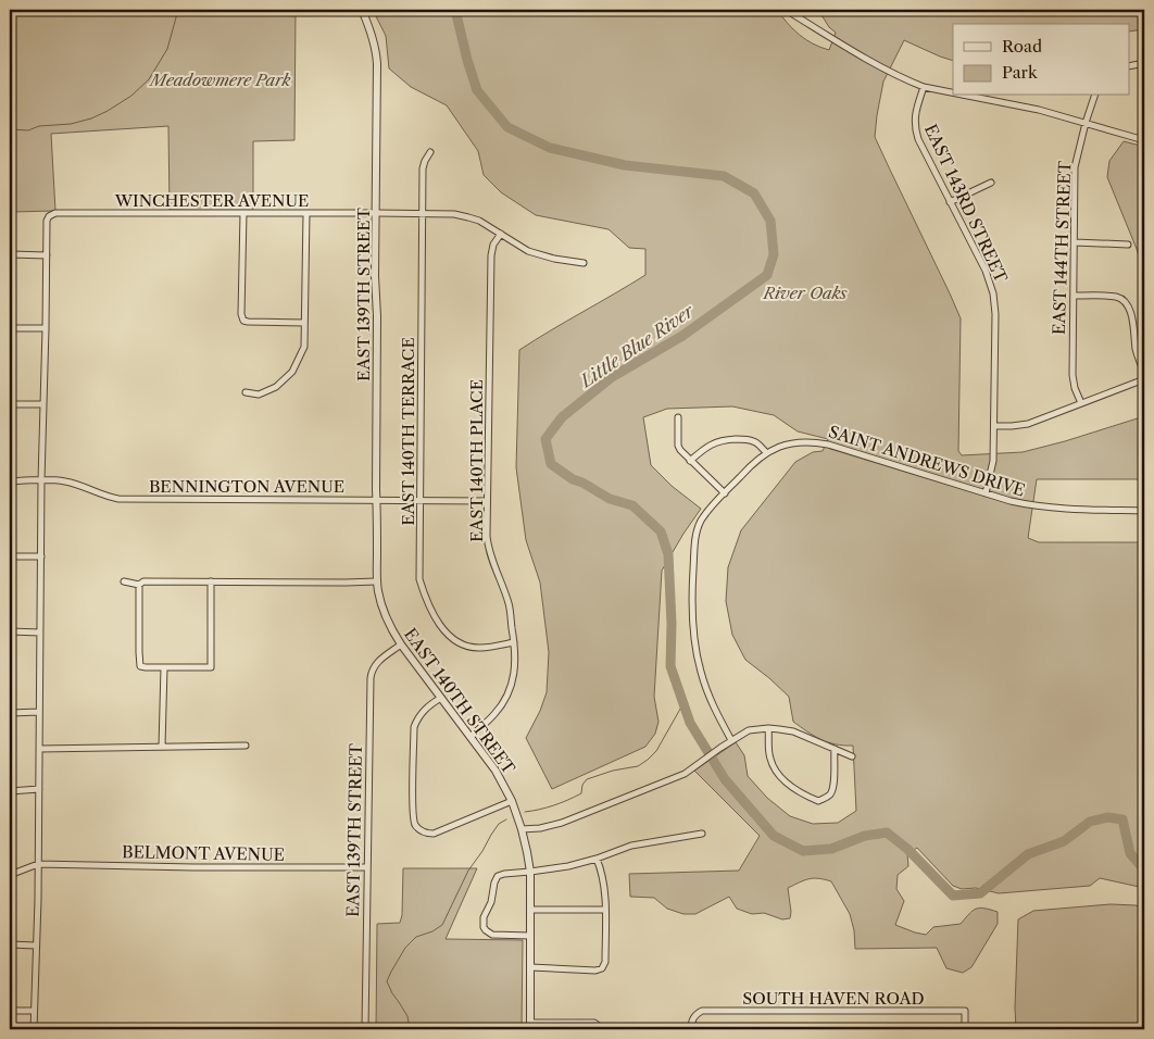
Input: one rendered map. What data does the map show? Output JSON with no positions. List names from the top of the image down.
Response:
{
  "streets": {
    "street": [
      "WINCHESTER AVENUE",
      "EAST 143RD STREET",
      "EAST 144TH STREET",
      "EAST 139TH STREET",
      "EAST 140TH TERRACE",
      "EAST 140TH PLACE",
      "SAINT ANDREWS DRIVE",
      "BENNINGTON AVENUE",
      "EAST 140TH STREET",
      "BELMONT AVENUE",
      "SOUTH HAVEN ROAD"
    ]
  },
  "crossings": [
    ["WINCHESTER AVENUE", "EAST 139TH STREET"],
    ["WINCHESTER AVENUE", "EAST 140TH TERRACE"],
    ["WINCHESTER AVENUE", "EAST 140TH PLACE"],
    ["EAST 143RD STREET", "SAINT ANDREWS DRIVE"],
    ["EAST 139TH STREET", "BENNINGTON AVENUE"],
    ["EAST 139TH STREET", "EAST 140TH STREET"],
    ["EAST 139TH STREET", "BELMONT AVENUE"],
    ["EAST 140TH TERRACE", "EAST 140TH PLACE"],
    ["EAST 140TH TERRACE", "BENNINGTON AVENUE"],
    ["EAST 140TH PLACE", "BENNINGTON AVENUE"],
    ["EAST 140TH PLACE", "EAST 140TH STREET"]
  ],
  "water": ["Little Blue River"],
  "parks": ["Meadowmere Park", "River Oaks"],
  "legend": ["Road", "Park"]
}
